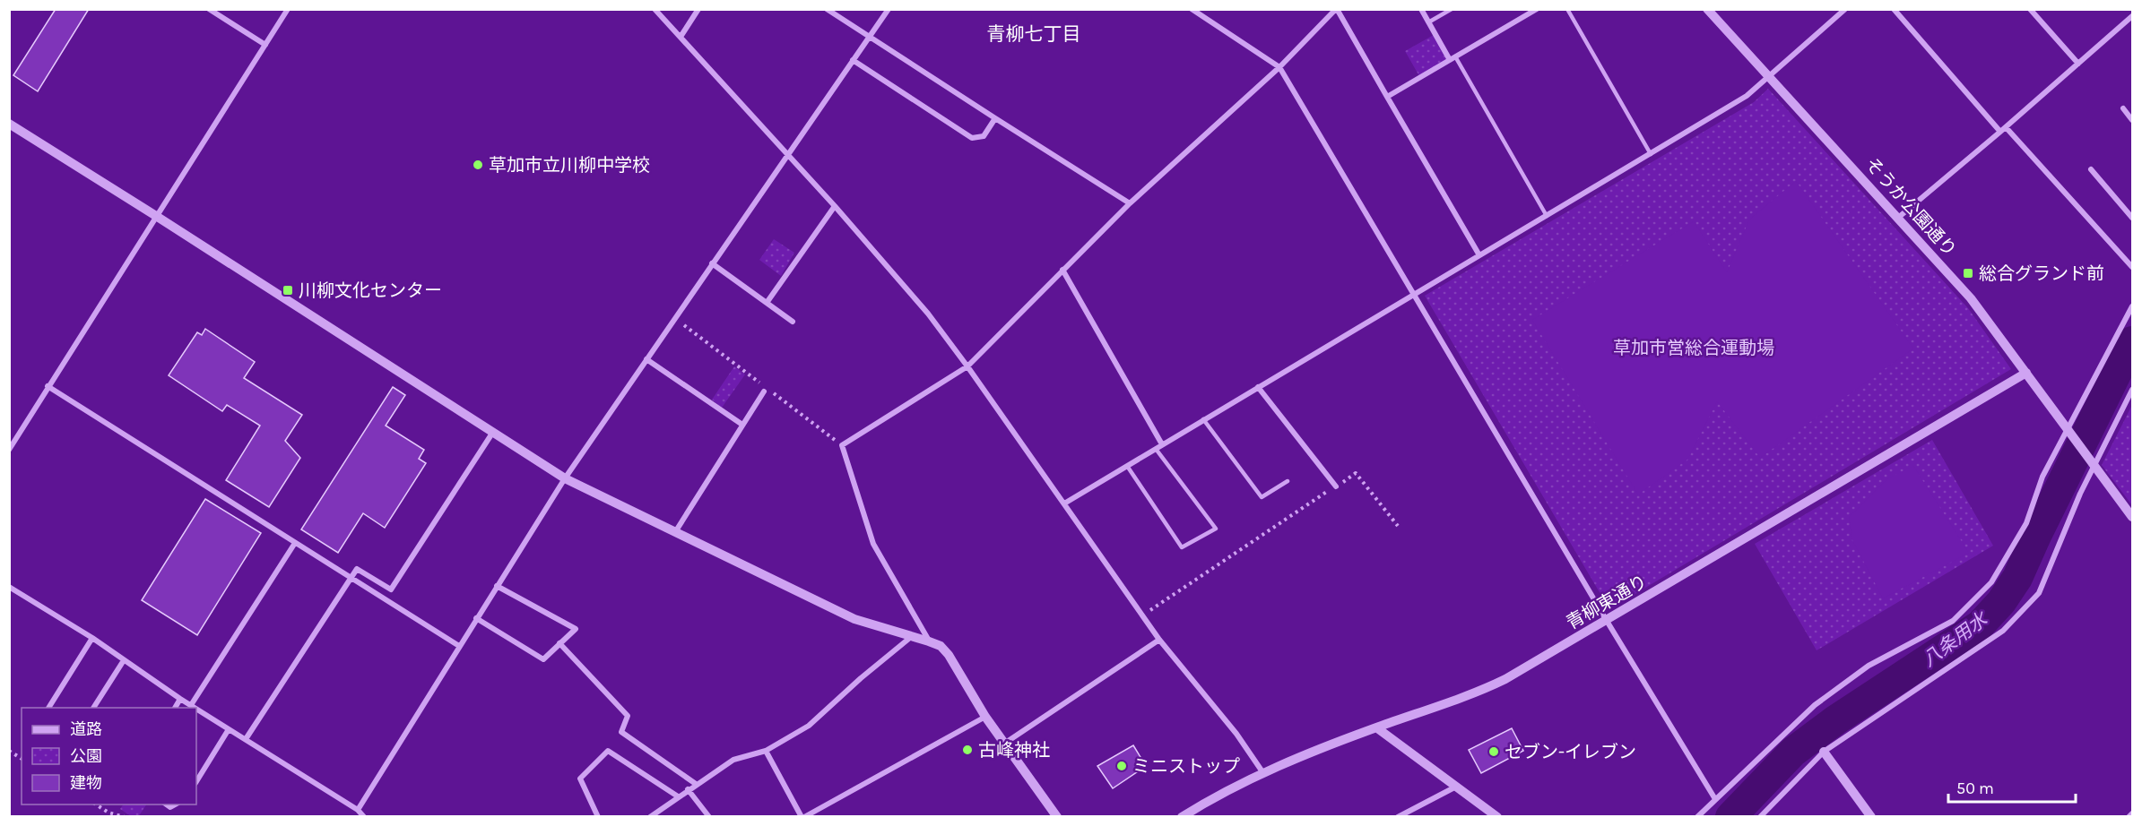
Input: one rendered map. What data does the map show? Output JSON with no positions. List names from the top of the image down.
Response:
{
  "streets": {
    "street": ["そうか公園通り", "青柳東通り"]
  },
  "crossings": [
    ["そうか公園通り", "青柳東通り"]
  ],
  "districts": ["青柳七丁目"],
  "water": ["八条用水"],
  "parks": ["草加市営総合運動場"],
  "places": {
    "other": [
      "草加市立川柳中学校",
      "古峰神社",
      "セブン-イレブン",
      "ミニストップ"
    ],
    "transit": ["総合グランド前", "川柳文化センター"]
  },
  "legend": ["道路", "公園", "建物"],
  "scale_bar": "50 m"
}
